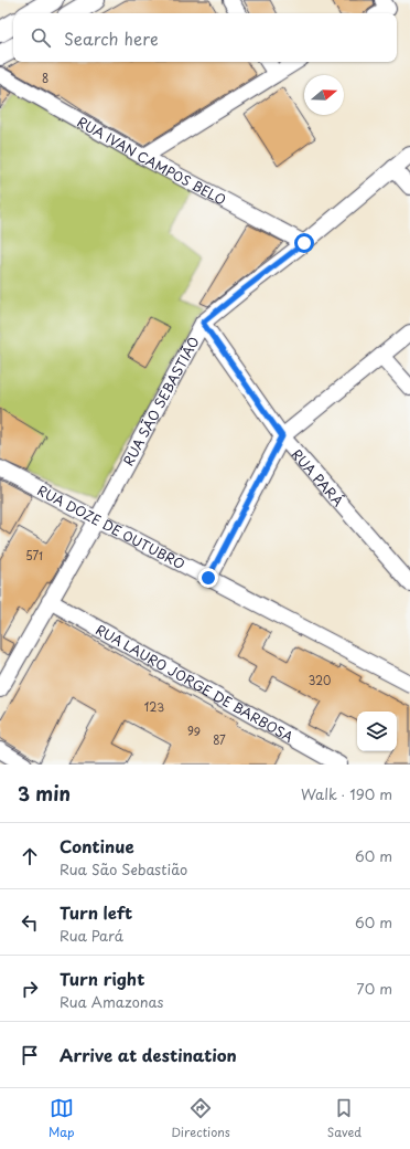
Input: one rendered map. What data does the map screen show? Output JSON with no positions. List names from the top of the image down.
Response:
{
  "streets": {
    "street": [
      "RUA IVAN CAMPOS BELO",
      "RUA SÃO SEBASTIÃO",
      "RUA PARÁ",
      "RUA DOZE DE OUTUBRO",
      "RUA LAURO JORGE DE BARBOSA"
    ]
  },
  "crossings": [
    ["RUA IVAN CAMPOS BELO", "RUA SÃO SEBASTIÃO"],
    ["RUA SÃO SEBASTIÃO", "RUA PARÁ"],
    ["RUA SÃO SEBASTIÃO", "RUA DOZE DE OUTUBRO"],
    ["RUA SÃO SEBASTIÃO", "RUA LAURO JORGE DE BARBOSA"]
  ],
  "house_numbers": [
    "8",
    "571",
    "320",
    "123",
    "99",
    "87"
  ],
  "north": "right",
  "page": {
    "search": "Search here",
    "heading": ["3 min", "Walk · 190 m"],
    "list": [
      ["Continue", "Rua São Sebastião", "60 m"],
      ["Turn left", "Rua Pará", "60 m"],
      ["Turn right", "Rua Amazonas", "70 m"],
      "Arrive at destination"
    ],
    "nav": ["Map", "Directions", "Saved"]
  }
}
